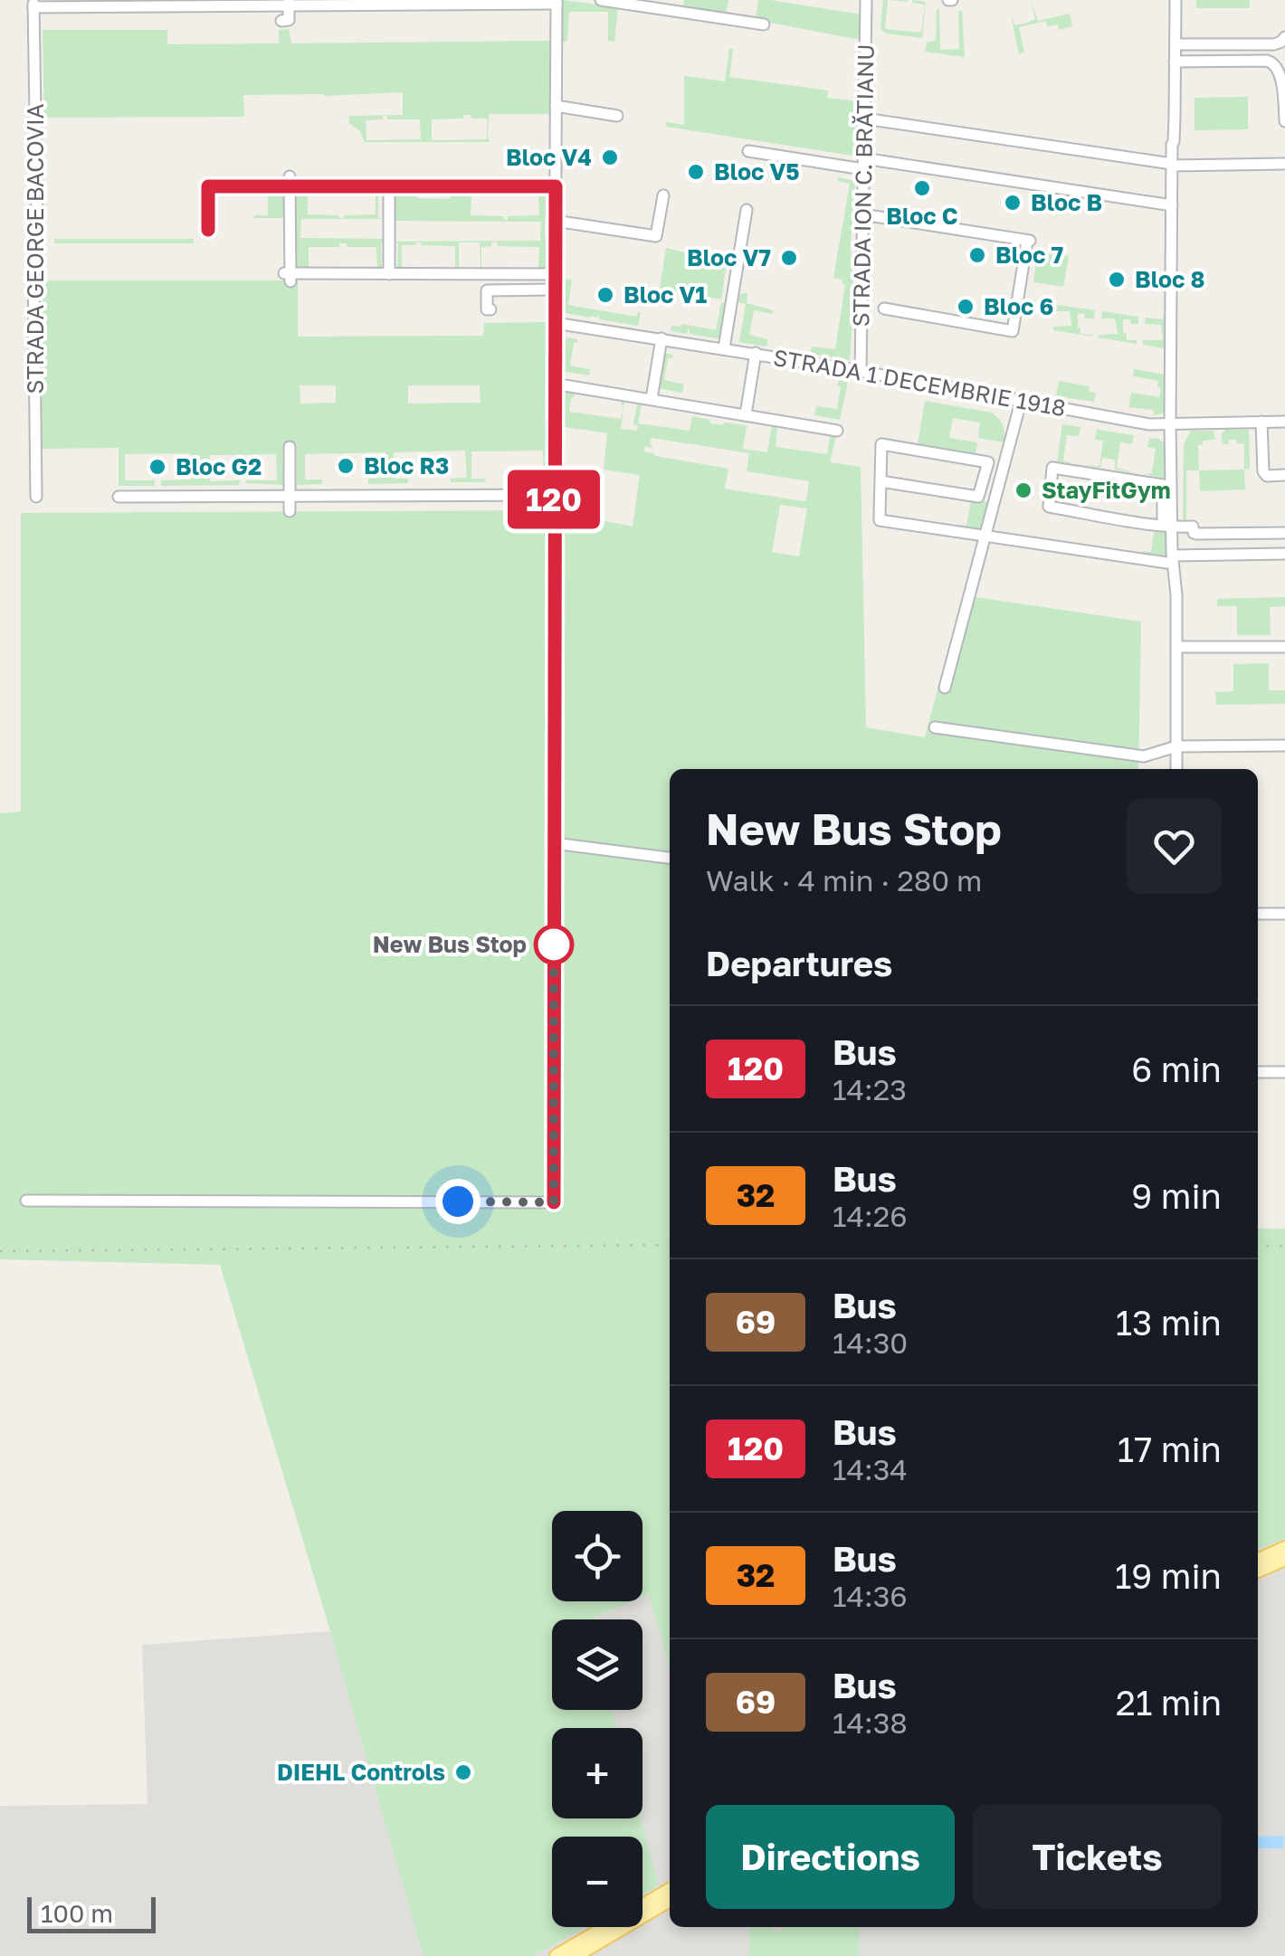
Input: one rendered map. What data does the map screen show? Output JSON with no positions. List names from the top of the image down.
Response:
{
  "streets": {
    "street": ["STRADA ION C. BRĂTIANU", "STRADA GEORGE BACOVIA", "STRADA 1 DECEMBRIE 1918"]
  },
  "crossings": [
    ["STRADA ION C. BRĂTIANU", "STRADA 1 DECEMBRIE 1918"]
  ],
  "places": [
    "Bloc V4",
    "Bloc V5",
    "Bloc C",
    "Bloc B",
    "Bloc 7",
    "Bloc V7",
    "Bloc 8",
    "Bloc V1",
    "Bloc 6",
    "Bloc R3",
    "Bloc G2",
    "StayFitGym",
    "New Bus Stop",
    "DIEHL Controls"
  ],
  "lines": ["bus line 120"],
  "scale_bar": "100 m",
  "page": {
    "on_map": "120",
    "heading": [
      ["New Bus Stop", "Walk · 4 min · 280 m"],
      "Departures"
    ],
    "list": [
      {
        "mark": "120",
        "name": "Bus",
        "note": "14:23",
        "value": "6 min"
      },
      {
        "mark": "32",
        "name": "Bus",
        "note": "14:26",
        "value": "9 min"
      },
      {
        "mark": "69",
        "name": "Bus",
        "note": "14:30",
        "value": "13 min"
      },
      {
        "mark": "120",
        "name": "Bus",
        "note": "14:34",
        "value": "17 min"
      },
      {
        "mark": "32",
        "name": "Bus",
        "note": "14:36",
        "value": "19 min"
      },
      {
        "mark": "69",
        "name": "Bus",
        "note": "14:38",
        "value": "21 min"
      }
    ],
    "map_buttons": ["+", "−"],
    "buttons": ["Directions", "Tickets"],
    "scale": "100 m"
  }
}
